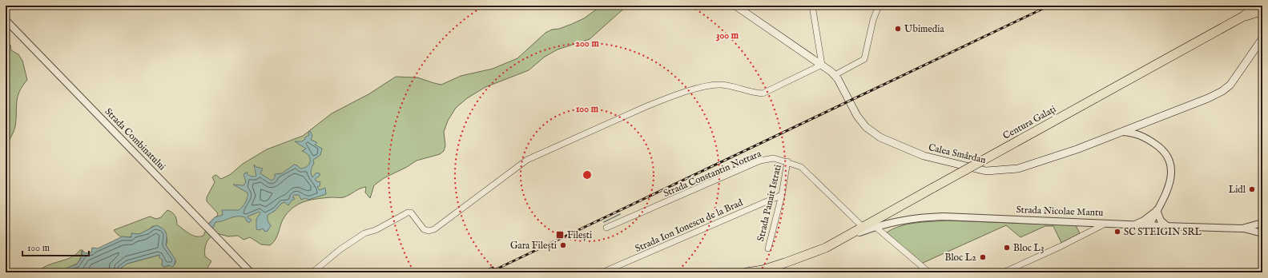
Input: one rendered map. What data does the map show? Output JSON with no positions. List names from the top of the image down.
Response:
{
  "streets": {
    "highway": ["Centura Galați"],
    "main road": ["Calea Smârdan"],
    "street": [
      "Strada Combinatului",
      "Strada Constantin Nottara",
      "Strada Panait Istrati",
      "Strada Nicolae Mantu",
      "Strada Ion Ionescu de la Brad"
    ]
  },
  "crossings": [
    ["Centura Galați", "Strada Constantin Nottara"],
    ["Centura Galați", "Strada Nicolae Mantu"],
    ["Strada Constantin Nottara", "Strada Panait Istrati"],
    ["Strada Panait Istrati", "Strada Ion Ionescu de la Brad"]
  ],
  "places": {
    "other": [
      "Ubimedia",
      "Lidl",
      "SC STEIGIN SRL",
      "Gara Filești",
      "Bloc L3",
      "Bloc L2"
    ],
    "transit": ["Filești"]
  },
  "scale_bar": "100 m",
  "rings": ["300 m", "200 m", "100 m"]
}
